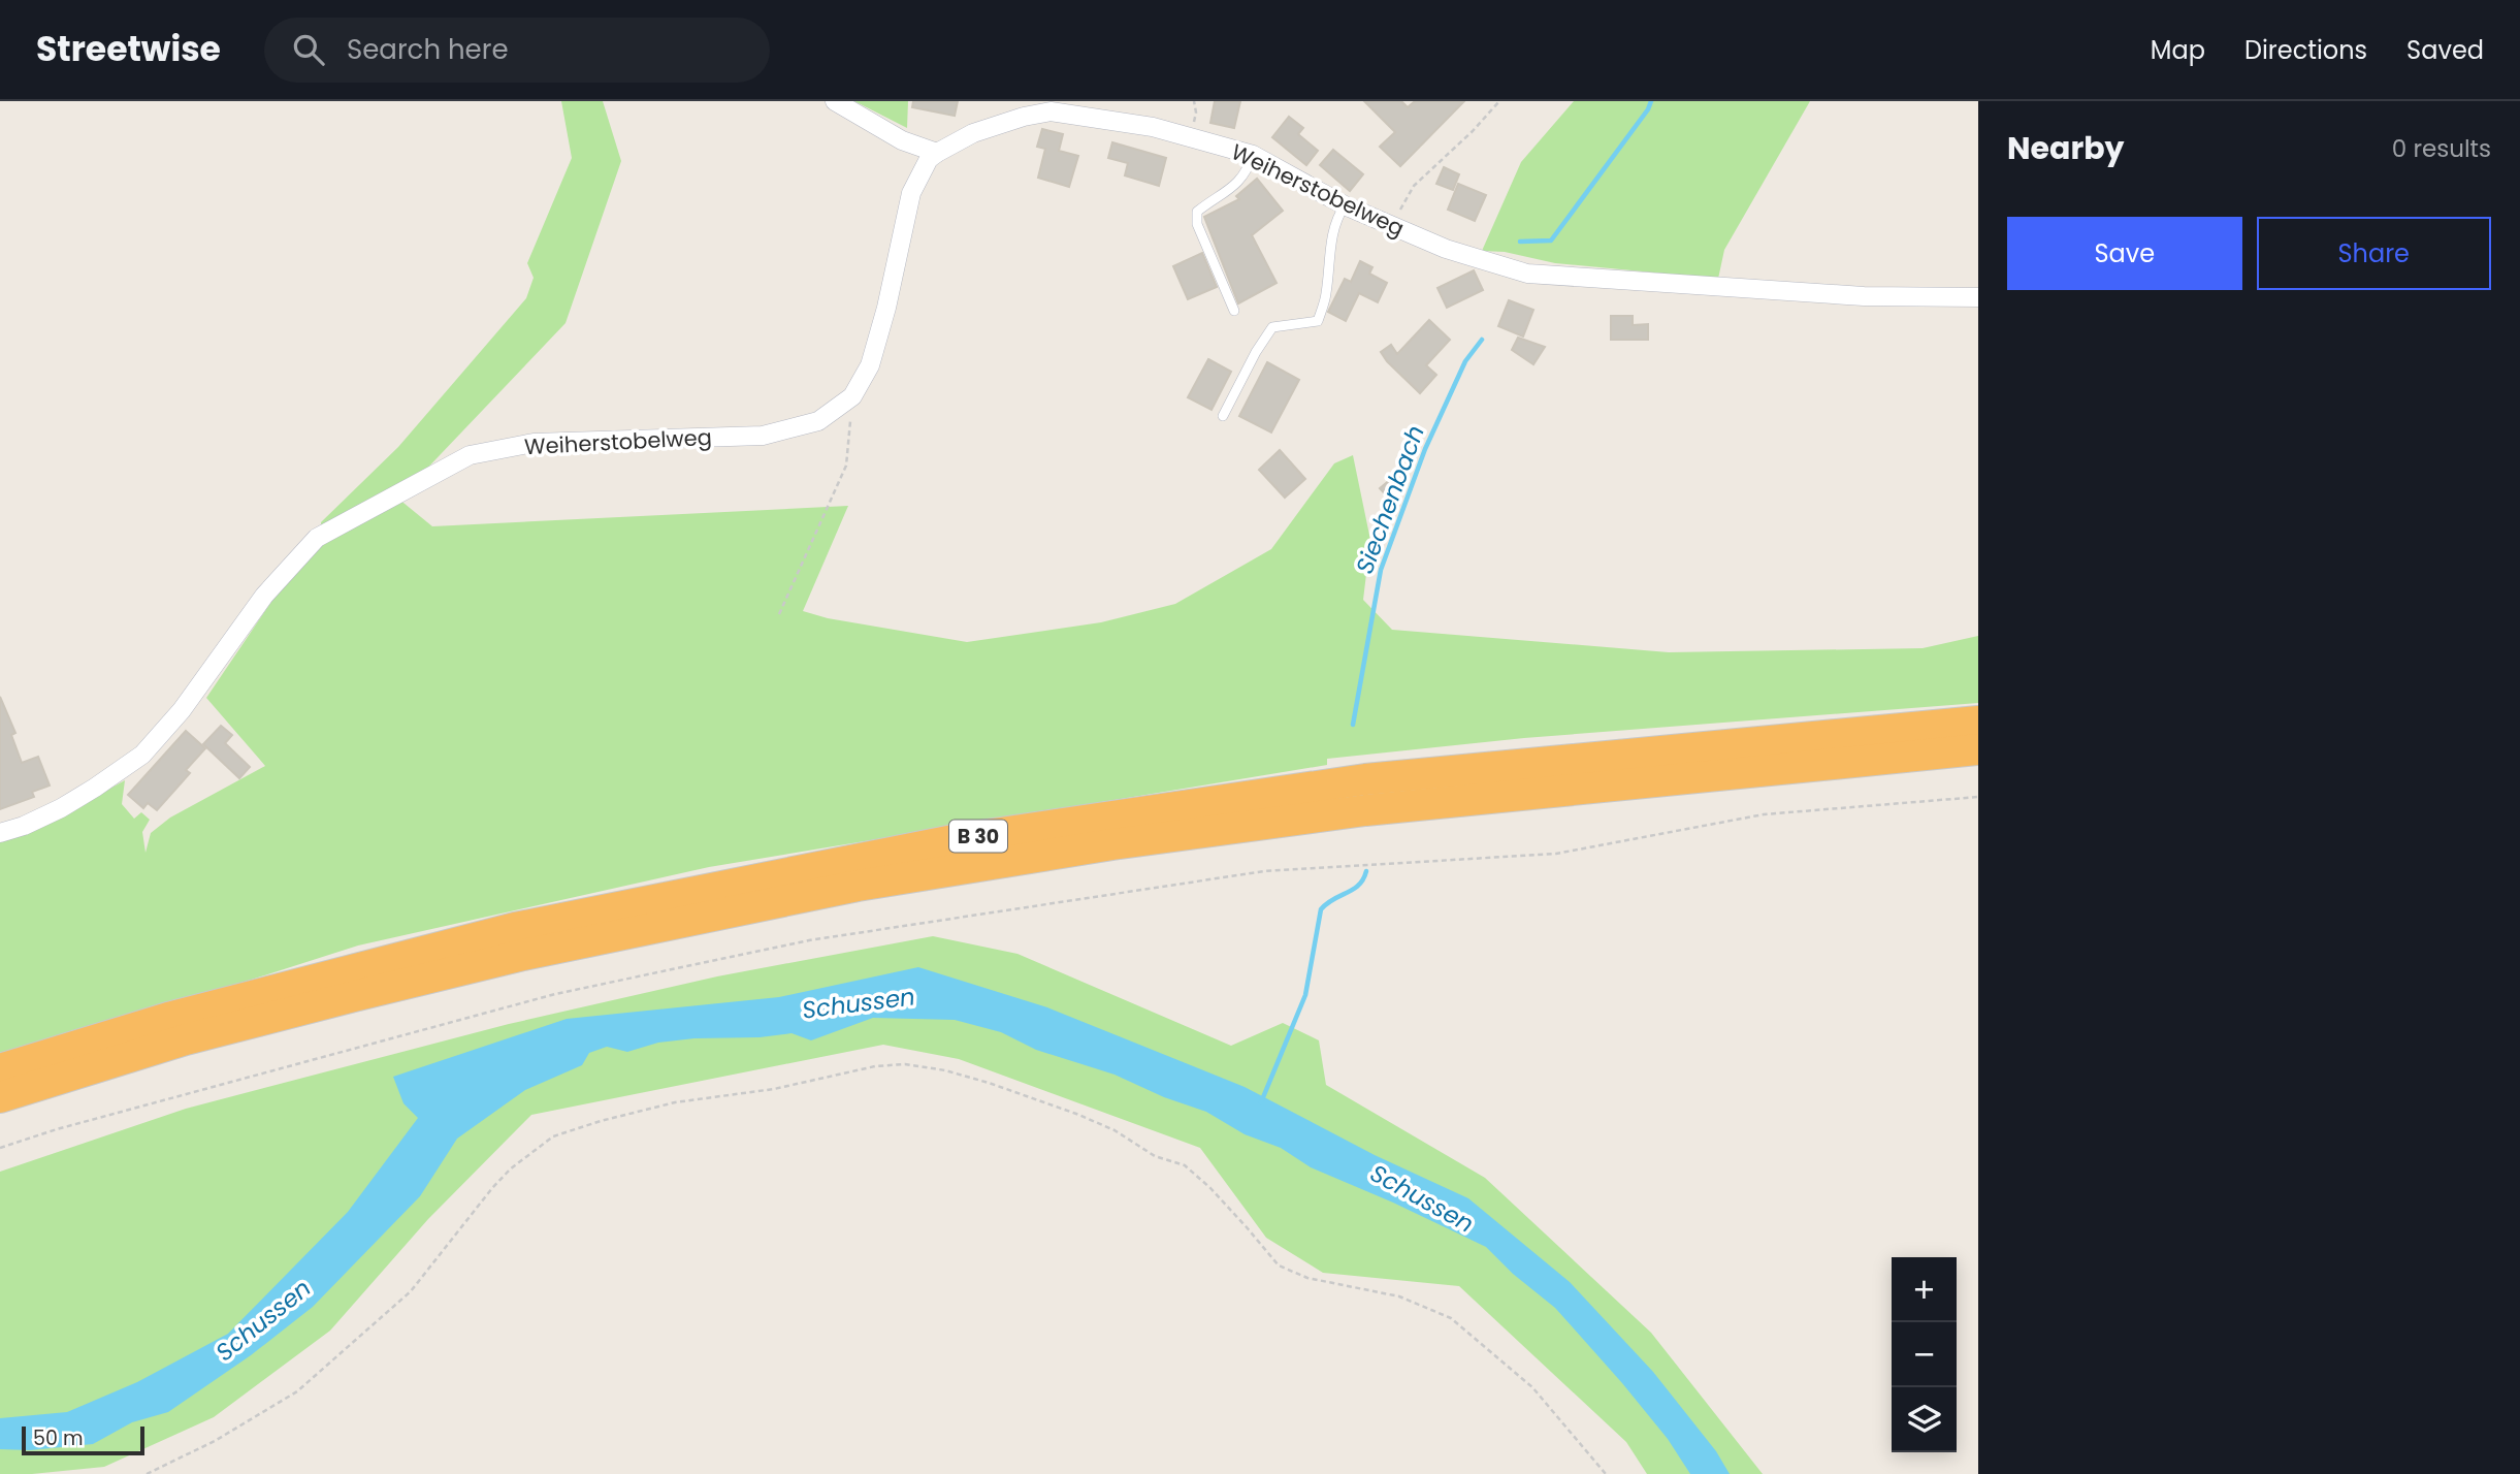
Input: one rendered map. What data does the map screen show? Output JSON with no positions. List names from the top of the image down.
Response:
{
  "streets": {
    "highway": ["B 30"],
    "street": ["Weiherstobelweg"]
  },
  "water": ["Siechenbach", "Schussen"],
  "scale_bar": "50 m",
  "page": {
    "header": "Streetwise",
    "search": "Search here",
    "nav": ["Map", "Directions", "Saved"],
    "heading": ["Nearby", "0 results"],
    "buttons": ["Save", "Share"],
    "map_buttons": ["+", "−"],
    "scale": "50 m"
  }
}
